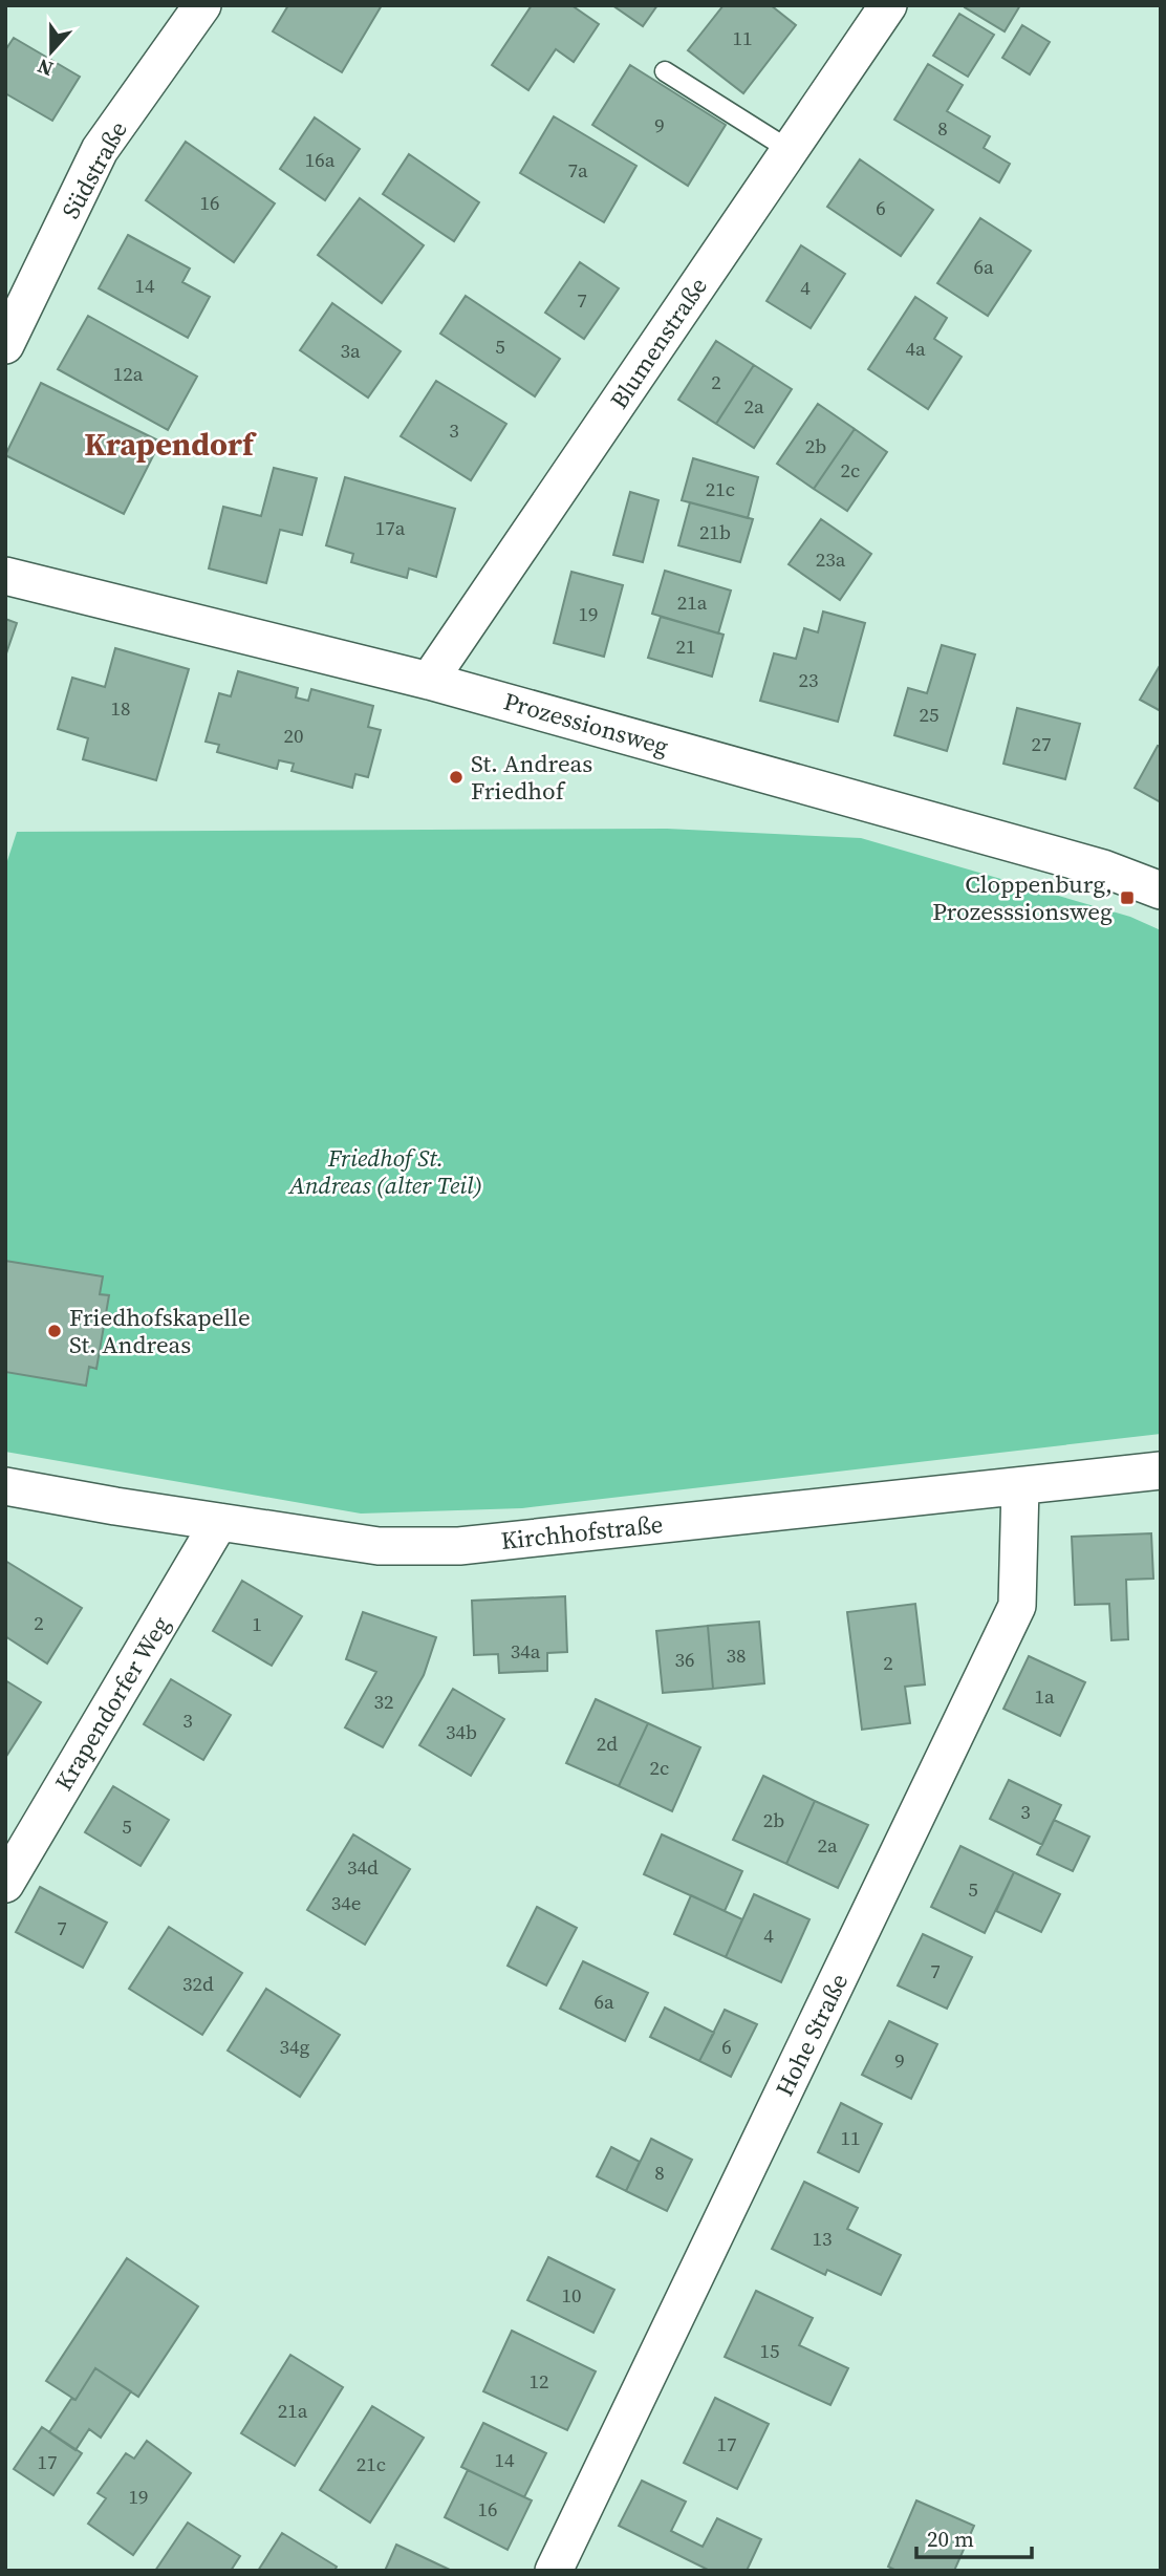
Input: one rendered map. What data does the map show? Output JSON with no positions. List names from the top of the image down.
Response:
{
  "streets": {
    "street": [
      "Südstraße",
      "Blumenstraße",
      "Prozessionsweg",
      "Kirchhofstraße",
      "Krapendorfer Weg",
      "Hohe Straße"
    ]
  },
  "crossings": [
    ["Blumenstraße", "Prozessionsweg"],
    ["Kirchhofstraße", "Krapendorfer Weg"],
    ["Kirchhofstraße", "Hohe Straße"]
  ],
  "districts": ["Krapendorf"],
  "parks": ["Friedhof St. Andreas (alter Teil)"],
  "places": {
    "other": ["St. Andreas Friedhof", "Friedhofskapelle St. Andreas"],
    "transit": ["Cloppenburg, Prozesssionsweg"]
  },
  "house_numbers": [
    "11",
    "9",
    "8",
    "16a",
    "7a",
    "16",
    "6",
    "6a",
    "14",
    "4",
    "7",
    "5",
    "4a",
    "3a",
    "12a",
    "2",
    "2a",
    "3",
    "2b",
    "2c",
    "21c",
    "17a",
    "21b",
    "23a",
    "21a",
    "19",
    "21",
    "23",
    "18",
    "25",
    "20",
    "27",
    "2",
    "1",
    "34a",
    "38",
    "36",
    "2",
    "1a",
    "32",
    "3",
    "34b",
    "2d",
    "2c",
    "3",
    "2b",
    "5",
    "2a",
    "34d",
    "5",
    "34e",
    "7",
    "4",
    "7",
    "32d",
    "6a",
    "34g",
    "6",
    "9",
    "11",
    "8",
    "13",
    "10",
    "15",
    "12",
    "21a",
    "17",
    "14",
    "17",
    "21c",
    "19",
    "16"
  ],
  "scale_bar": "20 m",
  "north": "bottom"
}
